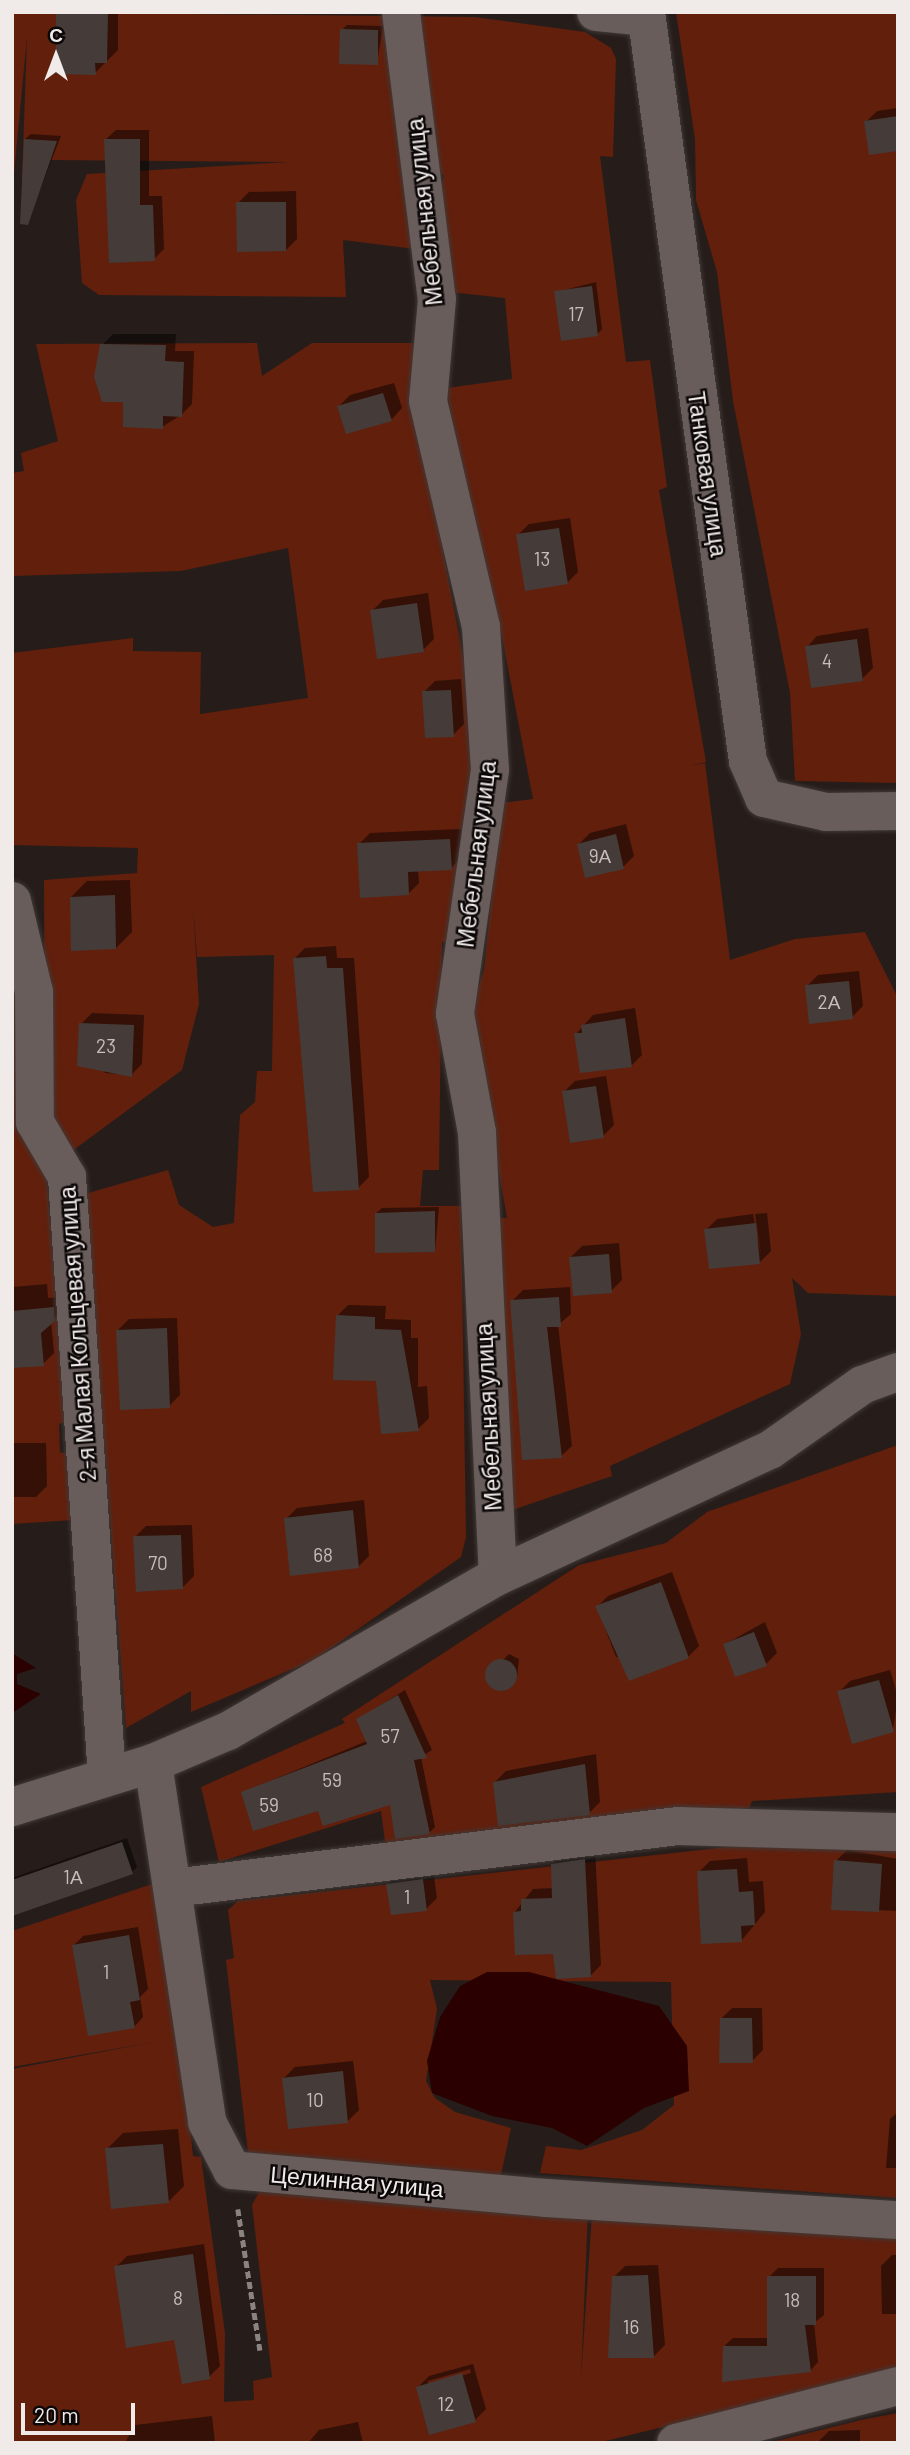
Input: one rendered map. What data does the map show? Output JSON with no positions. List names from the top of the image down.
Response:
{
  "streets": {
    "street": [
      "Мебельная улица",
      "Танковая улица",
      "2-я Малая Кольцевая улица",
      "Целинная улица"
    ]
  },
  "house_numbers": [
    "17",
    "13",
    "4",
    "9А",
    "2А",
    "23",
    "68",
    "70",
    "57",
    "59",
    "59",
    "1А",
    "1",
    "1",
    "10",
    "8",
    "18",
    "16",
    "12"
  ],
  "scale_bar": "20 m",
  "north": "top"
}
